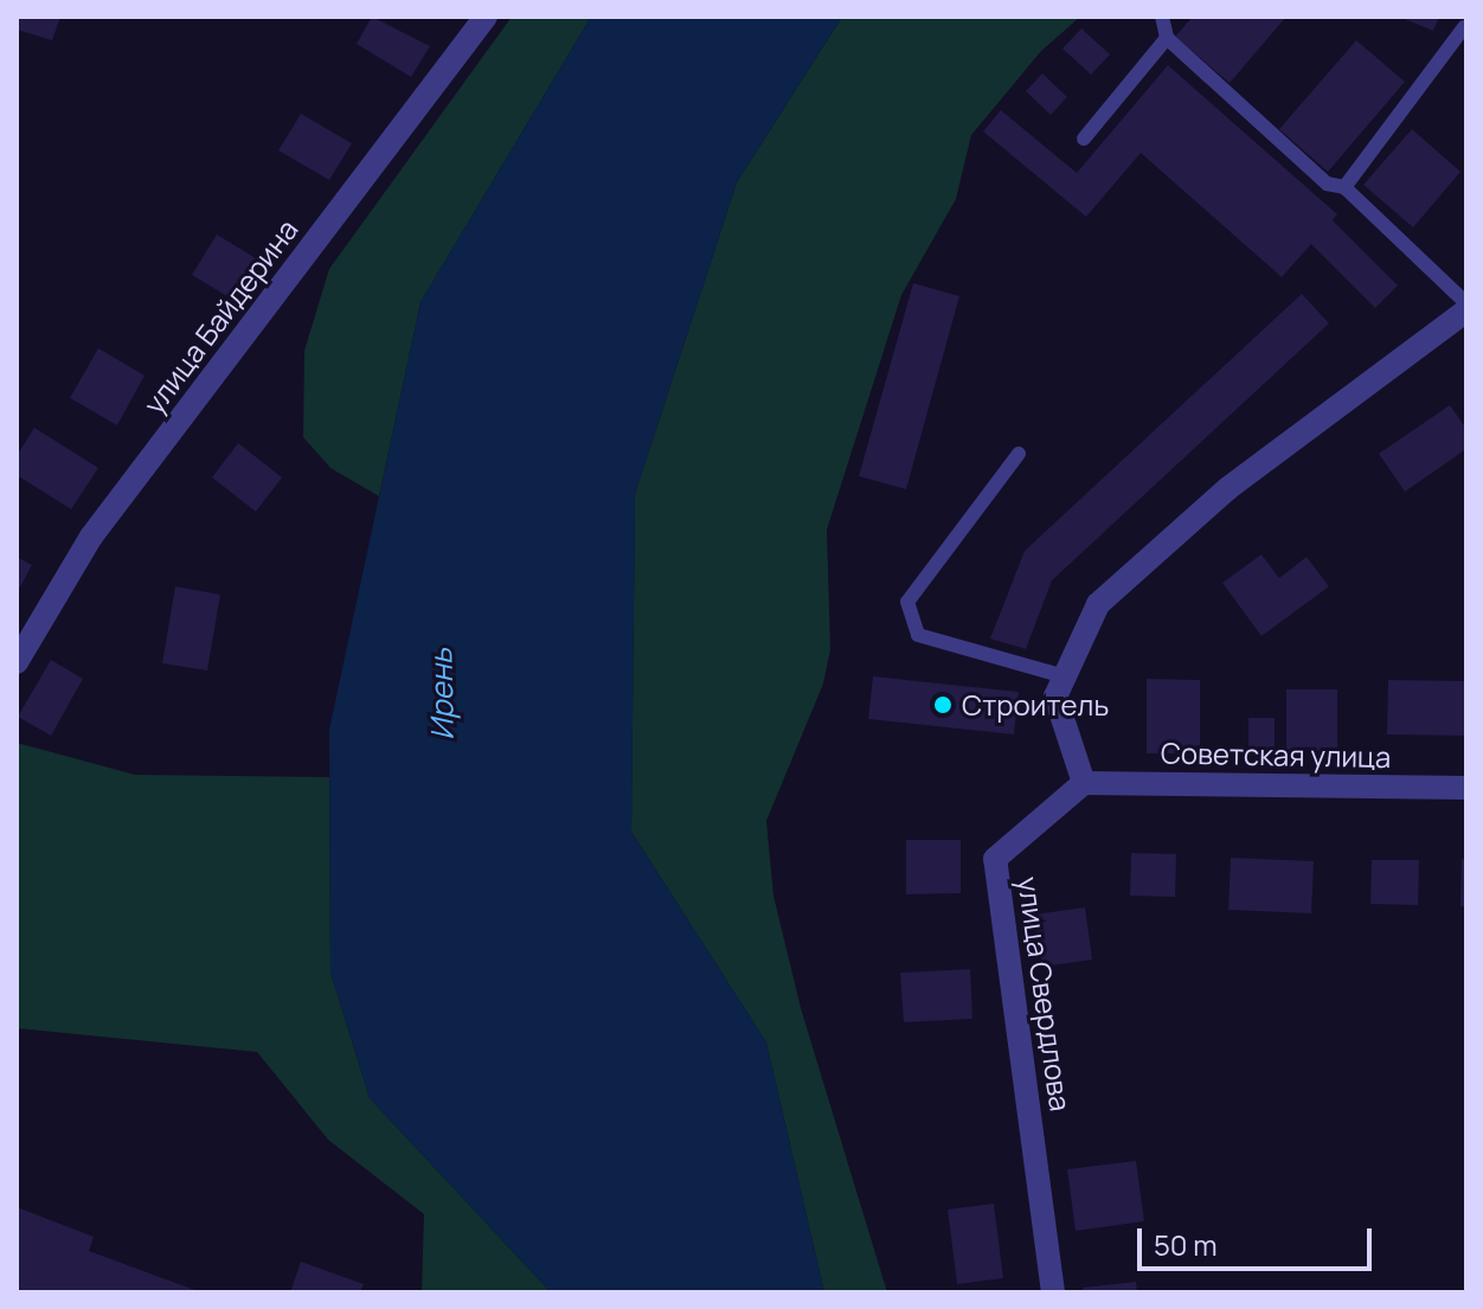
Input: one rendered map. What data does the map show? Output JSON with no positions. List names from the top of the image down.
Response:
{
  "streets": {
    "street": ["улица Байдерина", "Советская улица", "улица Свердлова"]
  },
  "crossings": [
    ["Советская улица", "улица Свердлова"]
  ],
  "water": ["Ирень"],
  "places": ["Строитель"],
  "scale_bar": "50 m"
}
